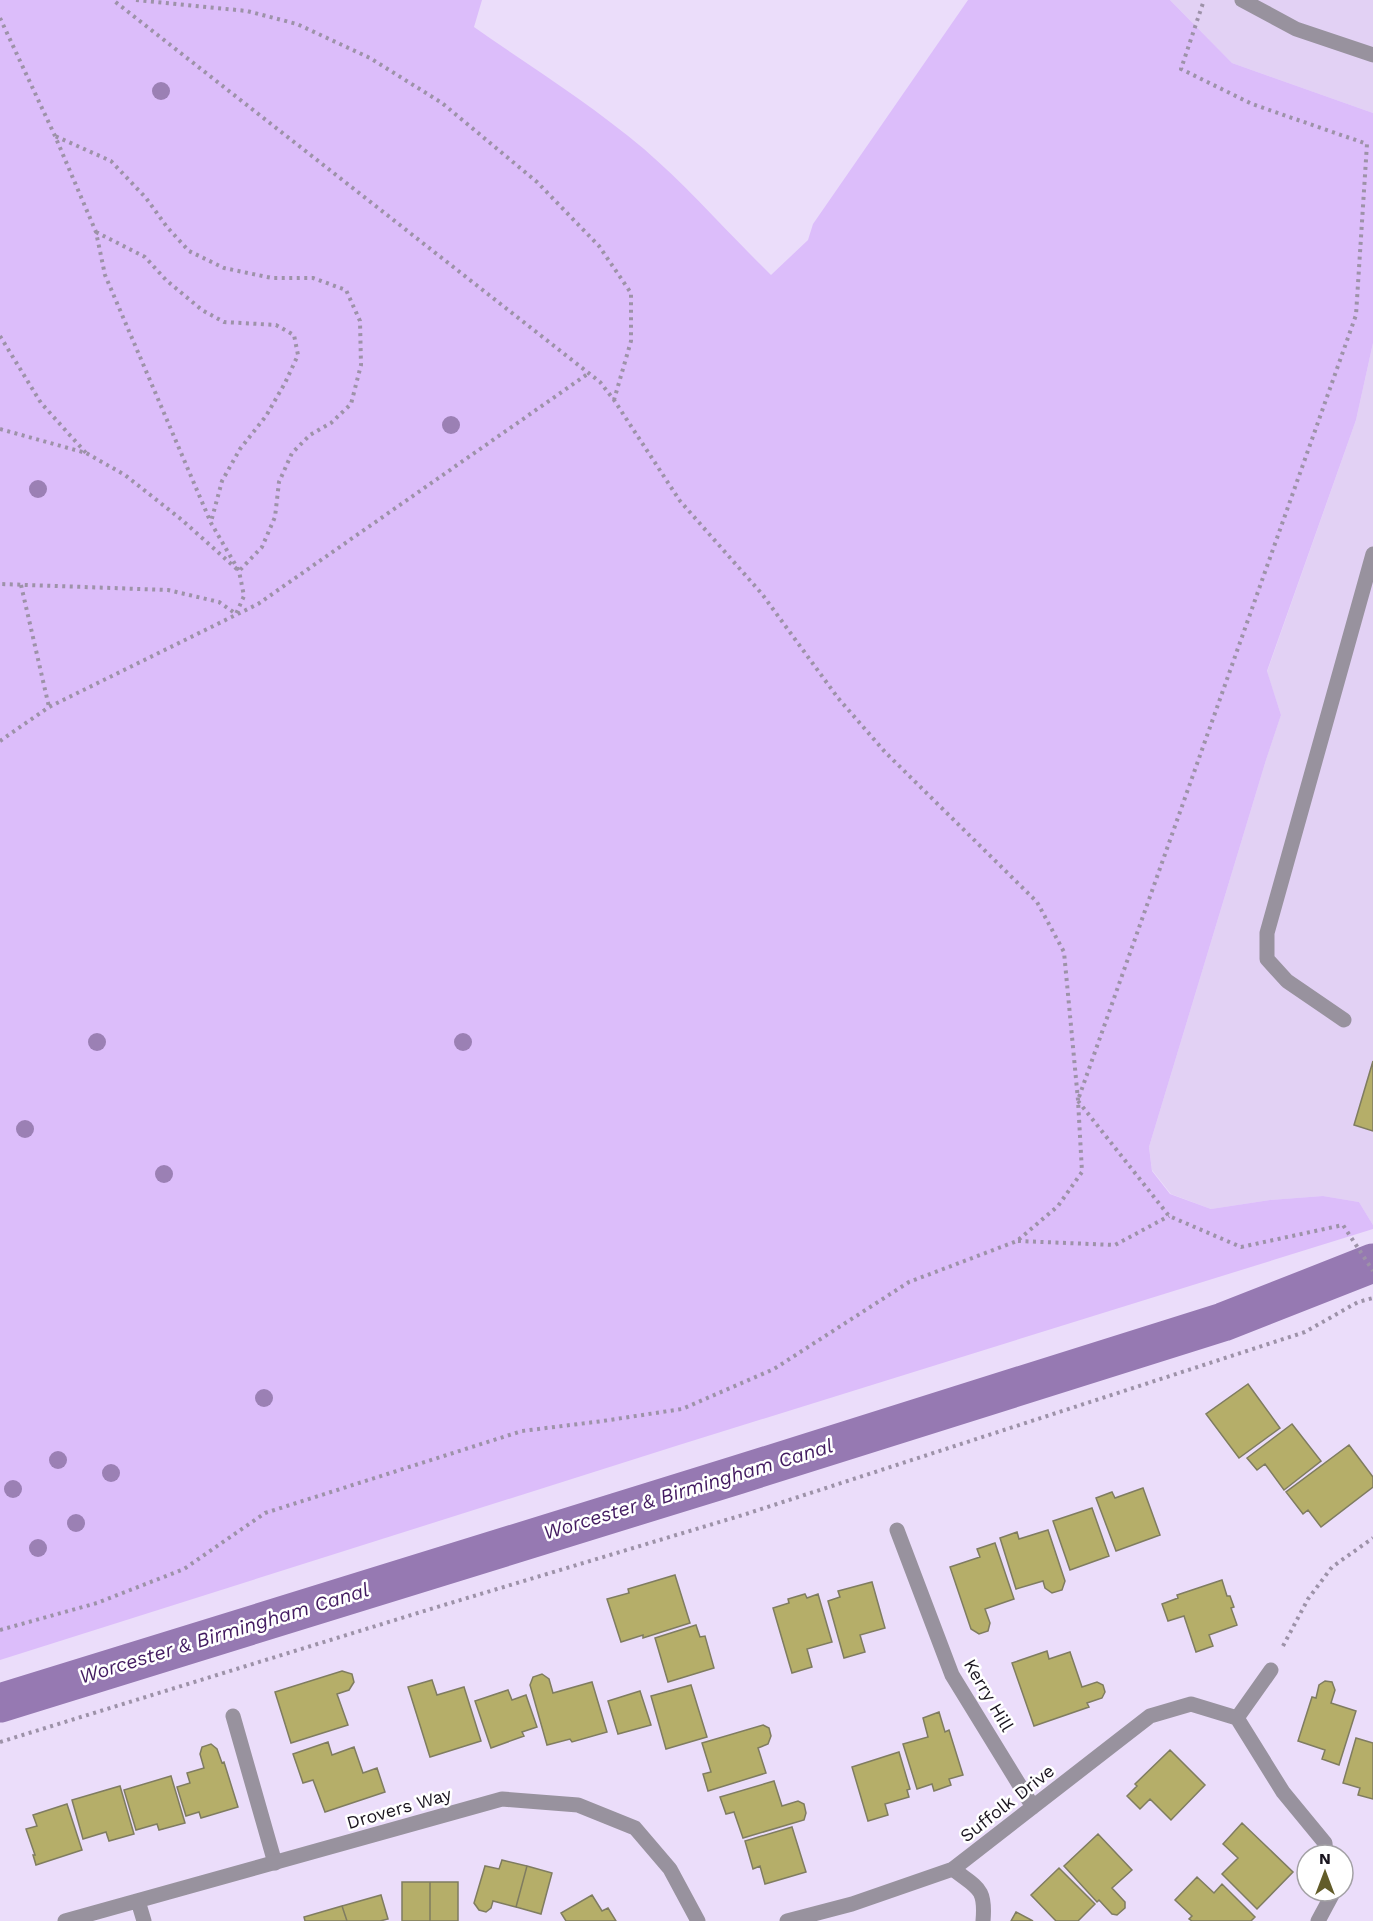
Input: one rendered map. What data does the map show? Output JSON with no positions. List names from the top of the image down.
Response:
{
  "streets": {
    "street": ["Kerry Hill", "Suffolk Drive", "Drovers Way"]
  },
  "crossings": [
    ["Kerry Hill", "Suffolk Drive"]
  ],
  "water": ["Worcester & Birmingham Canal"],
  "north": "top"
}
